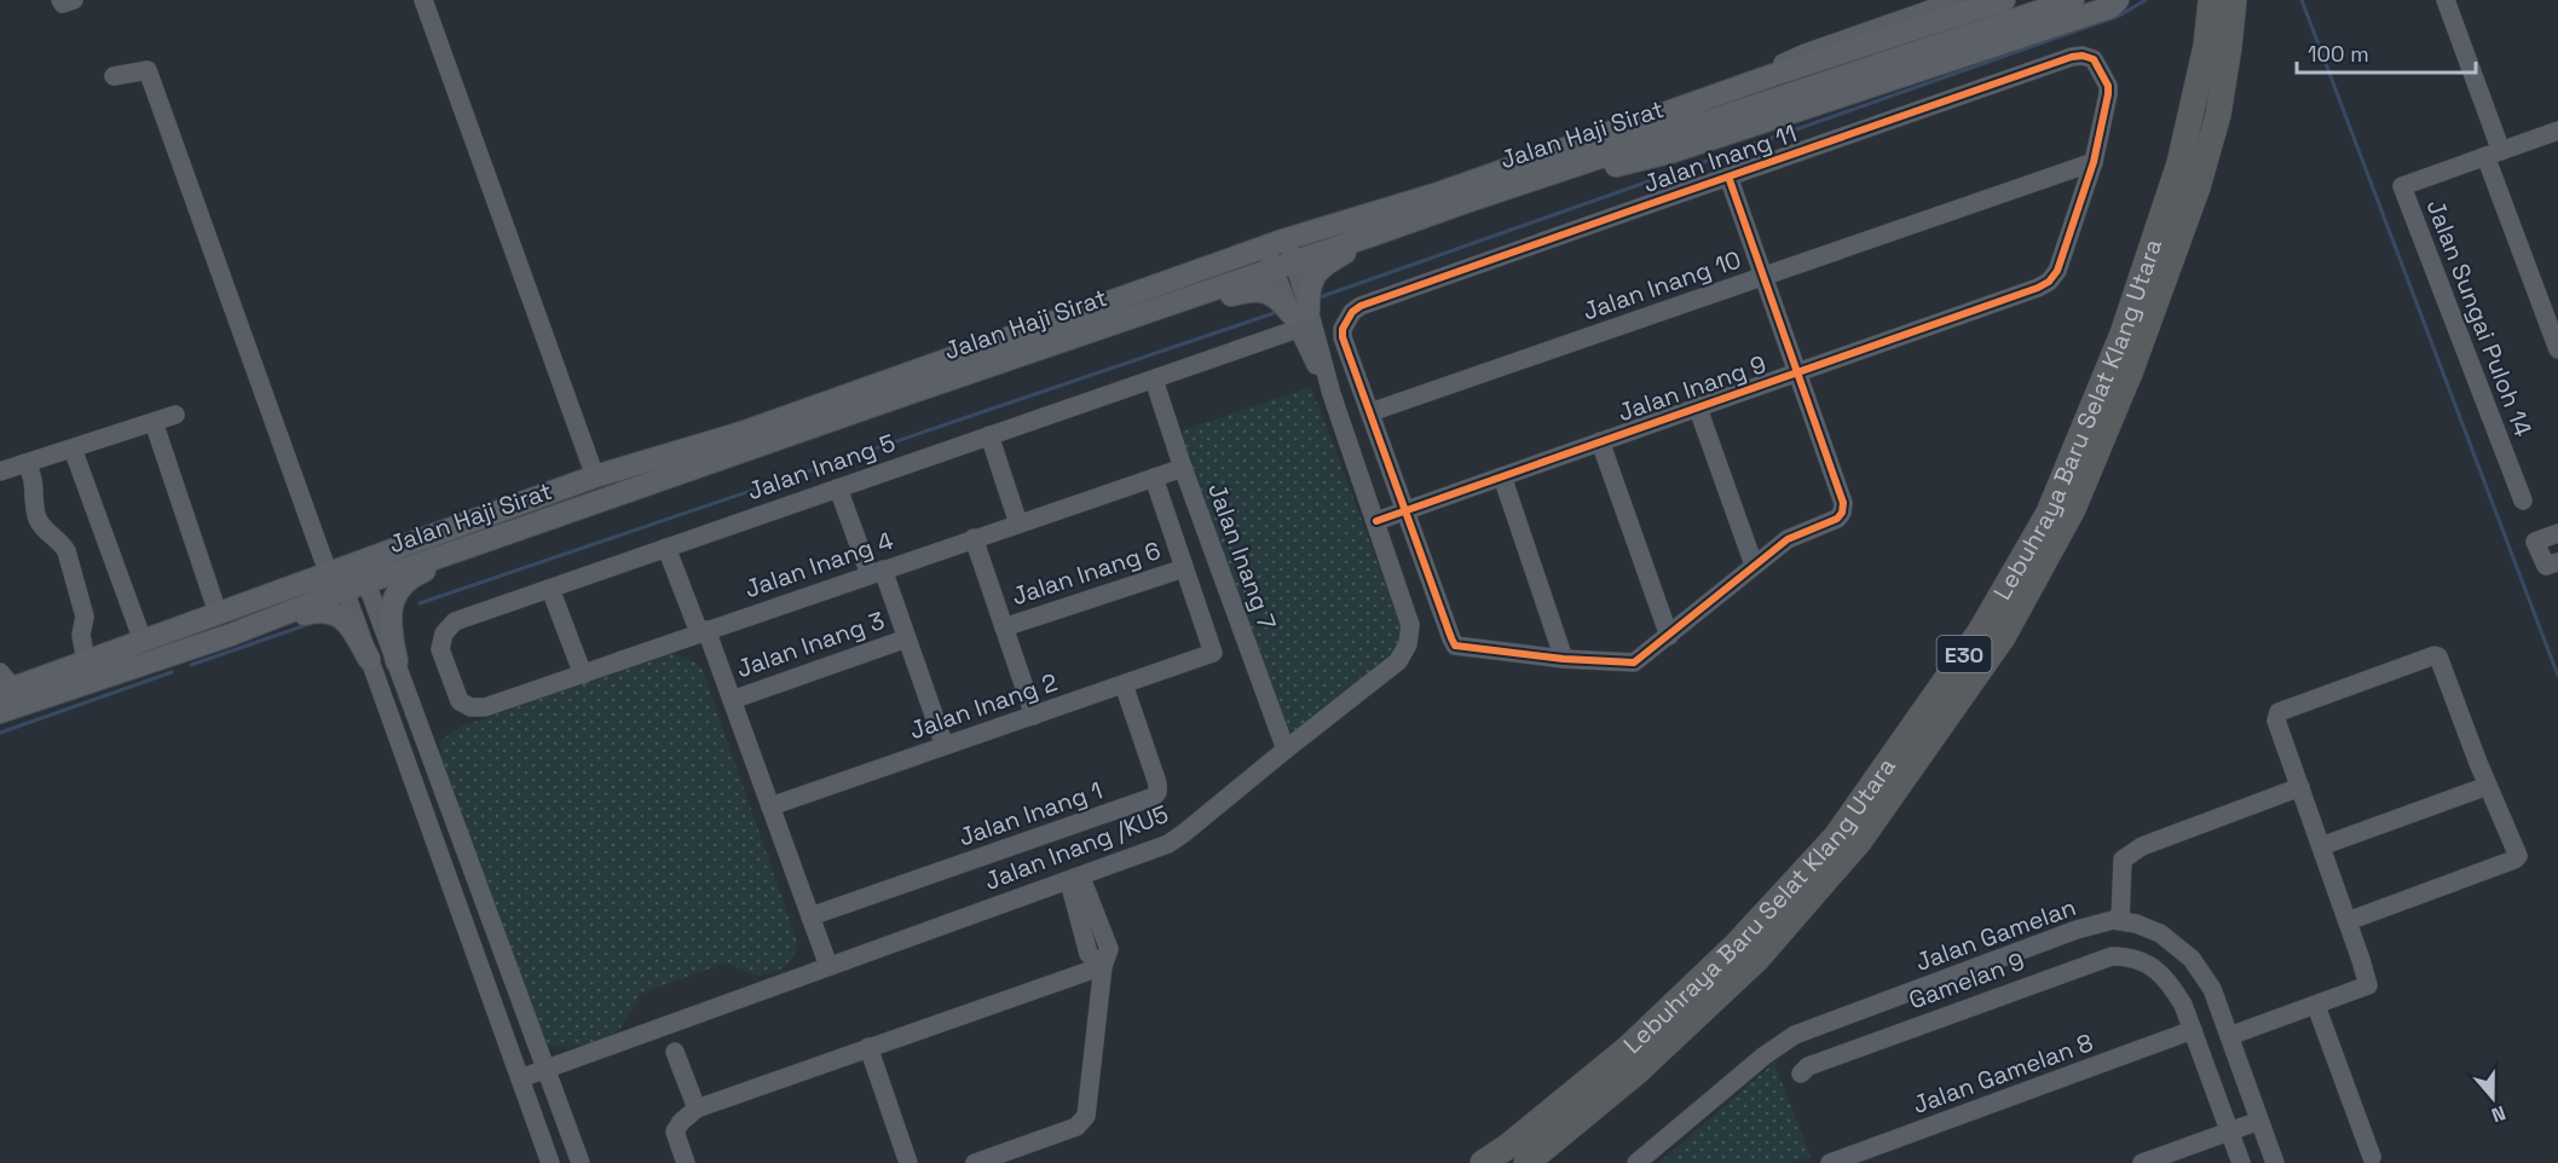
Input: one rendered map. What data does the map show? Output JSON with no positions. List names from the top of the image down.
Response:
{
  "streets": {
    "highway": ["Lebuhraya Baru Selat Klang Utara", "E30"],
    "main road": ["Jalan Haji Sirat"],
    "street": [
      "Jalan Inang 11",
      "Jalan Inang 10",
      "Jalan Sungai Puloh 14",
      "Jalan Inang 9",
      "Jalan Inang 5",
      "Jalan Inang 7",
      "Jalan Inang 4",
      "Jalan Inang 6",
      "Jalan Inang 3",
      "Jalan Inang 2",
      "Jalan Inang 1",
      "Jalan Inang /KU5",
      "Jalan Gamelan",
      "Gamelan 9",
      "Jalan Gamelan 8"
    ]
  },
  "crossings": [
    ["Jalan Haji Sirat", "Jalan Inang /KU5"],
    ["Jalan Inang 11", "Jalan Inang 10"],
    ["Jalan Inang 11", "Jalan Inang 9"],
    ["Jalan Inang 9", "Jalan Inang /KU5"],
    ["Jalan Inang 5", "Jalan Inang 7"],
    ["Jalan Inang 5", "Jalan Inang 4"],
    ["Jalan Inang 5", "Jalan Inang /KU5"],
    ["Jalan Inang 7", "Jalan Inang 4"],
    ["Jalan Inang 7", "Jalan Inang /KU5"],
    ["Jalan Inang 6", "Jalan Inang 2"],
    ["Jalan Inang 2", "Jalan Inang 1"],
    ["Gamelan 9", "Jalan Gamelan 8"]
  ],
  "scale_bar": "100 m",
  "north": "bottom"
}
